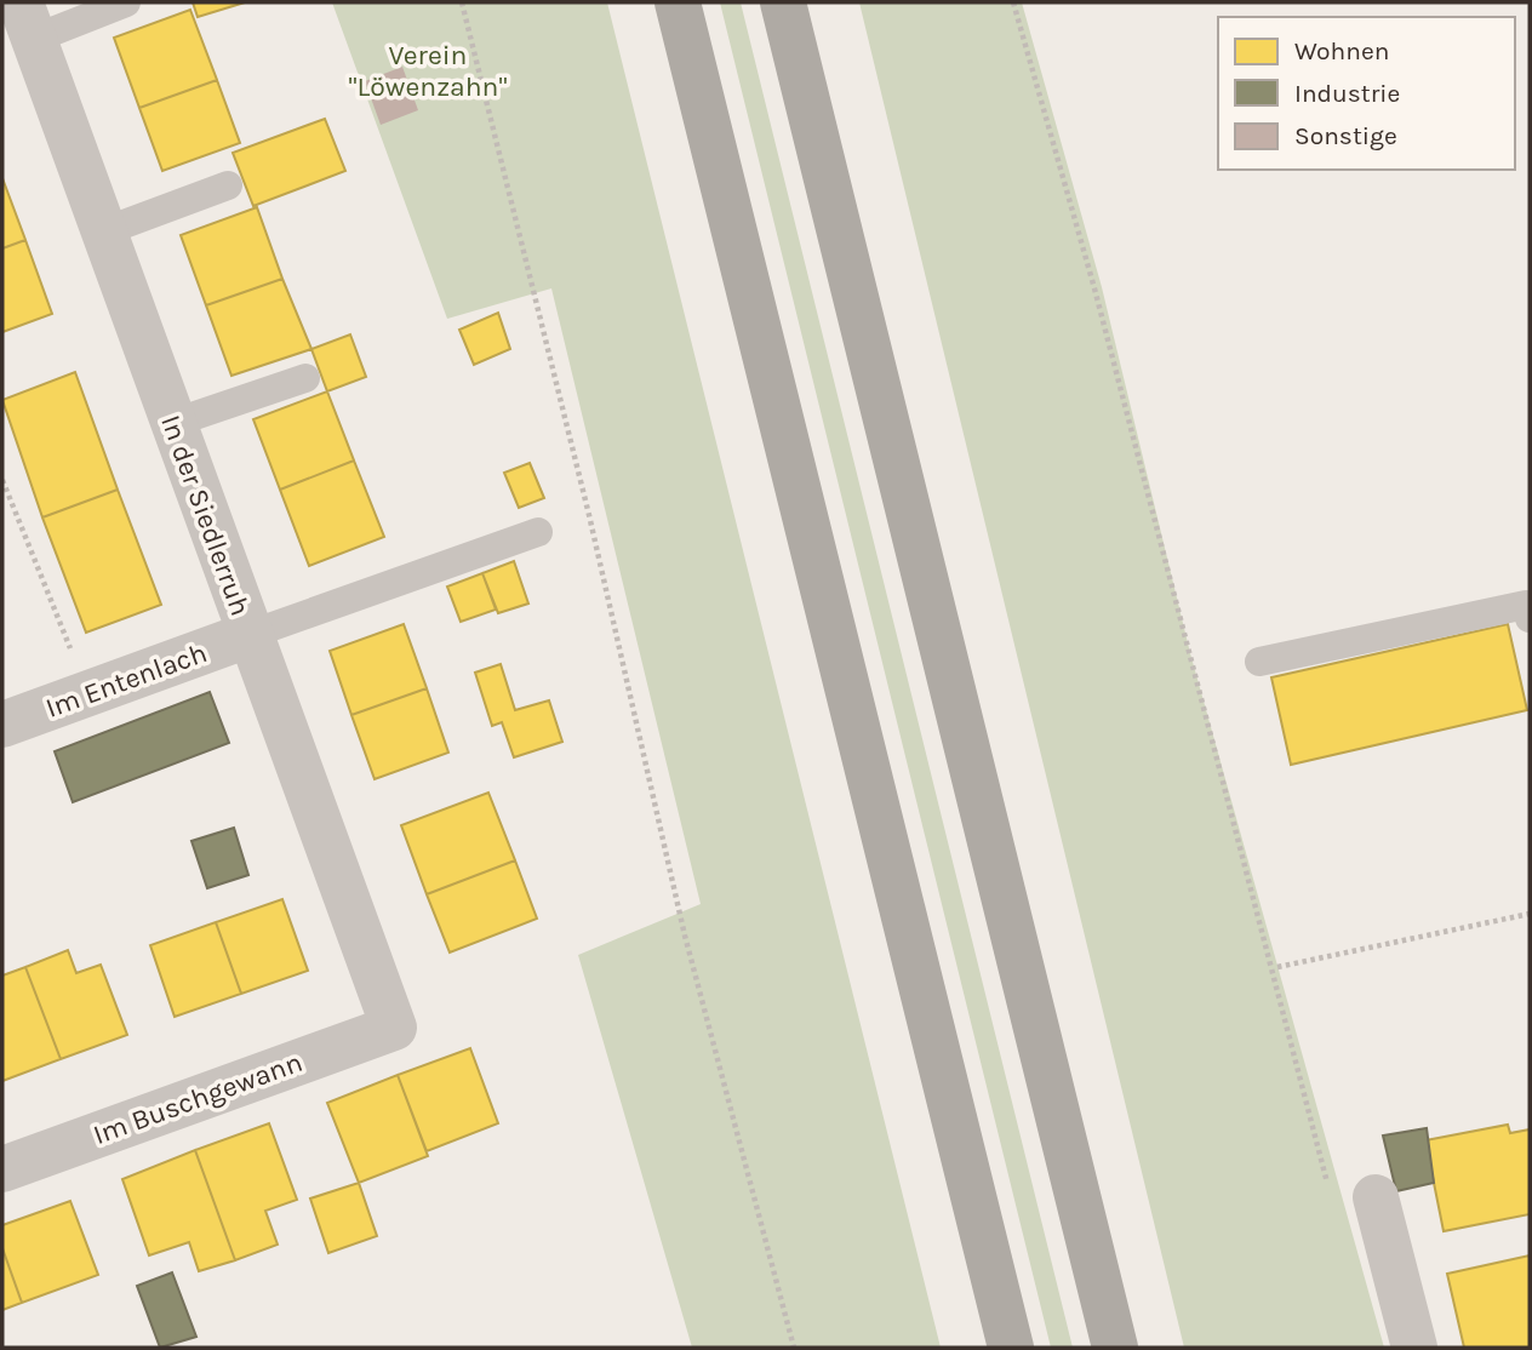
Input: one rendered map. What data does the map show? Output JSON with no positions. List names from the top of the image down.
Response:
{
  "streets": {
    "street": ["In der Siedlerruh", "Im Entenlach", "Im Buschgewann"]
  },
  "crossings": [
    ["In der Siedlerruh", "Im Entenlach"],
    ["In der Siedlerruh", "Im Buschgewann"]
  ],
  "parks": ["Verein \"Löwenzahn\""],
  "legend": ["Wohnen", "Industrie", "Sonstige"]
}
